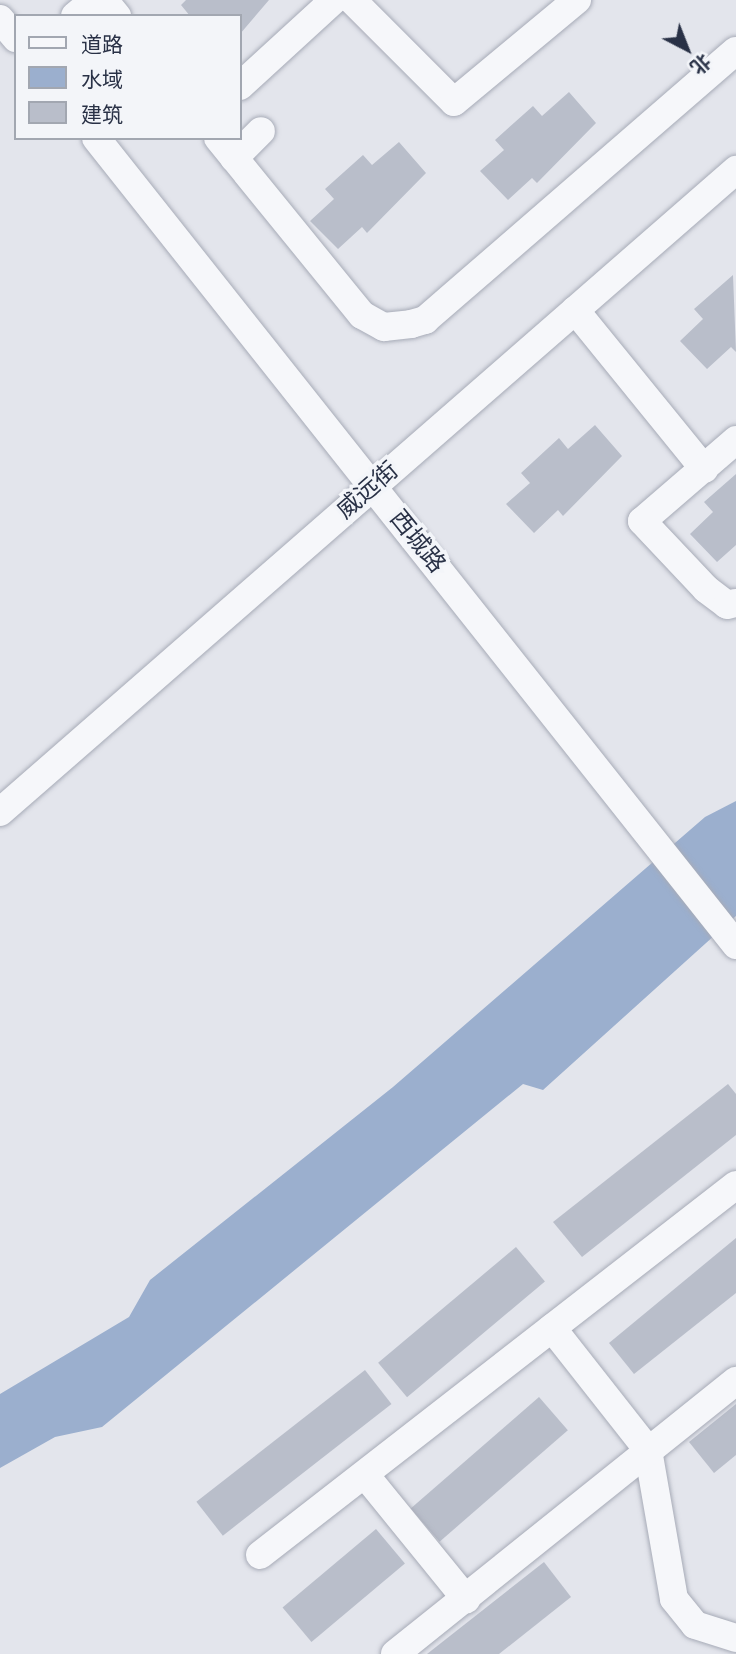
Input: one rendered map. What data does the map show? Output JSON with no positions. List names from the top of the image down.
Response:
{
  "streets": {
    "street": ["威远街", "西城路"]
  },
  "crossings": [
    ["威远街", "西城路"]
  ],
  "legend": ["道路", "水域", "建筑"],
  "north": "bottom right"
}
